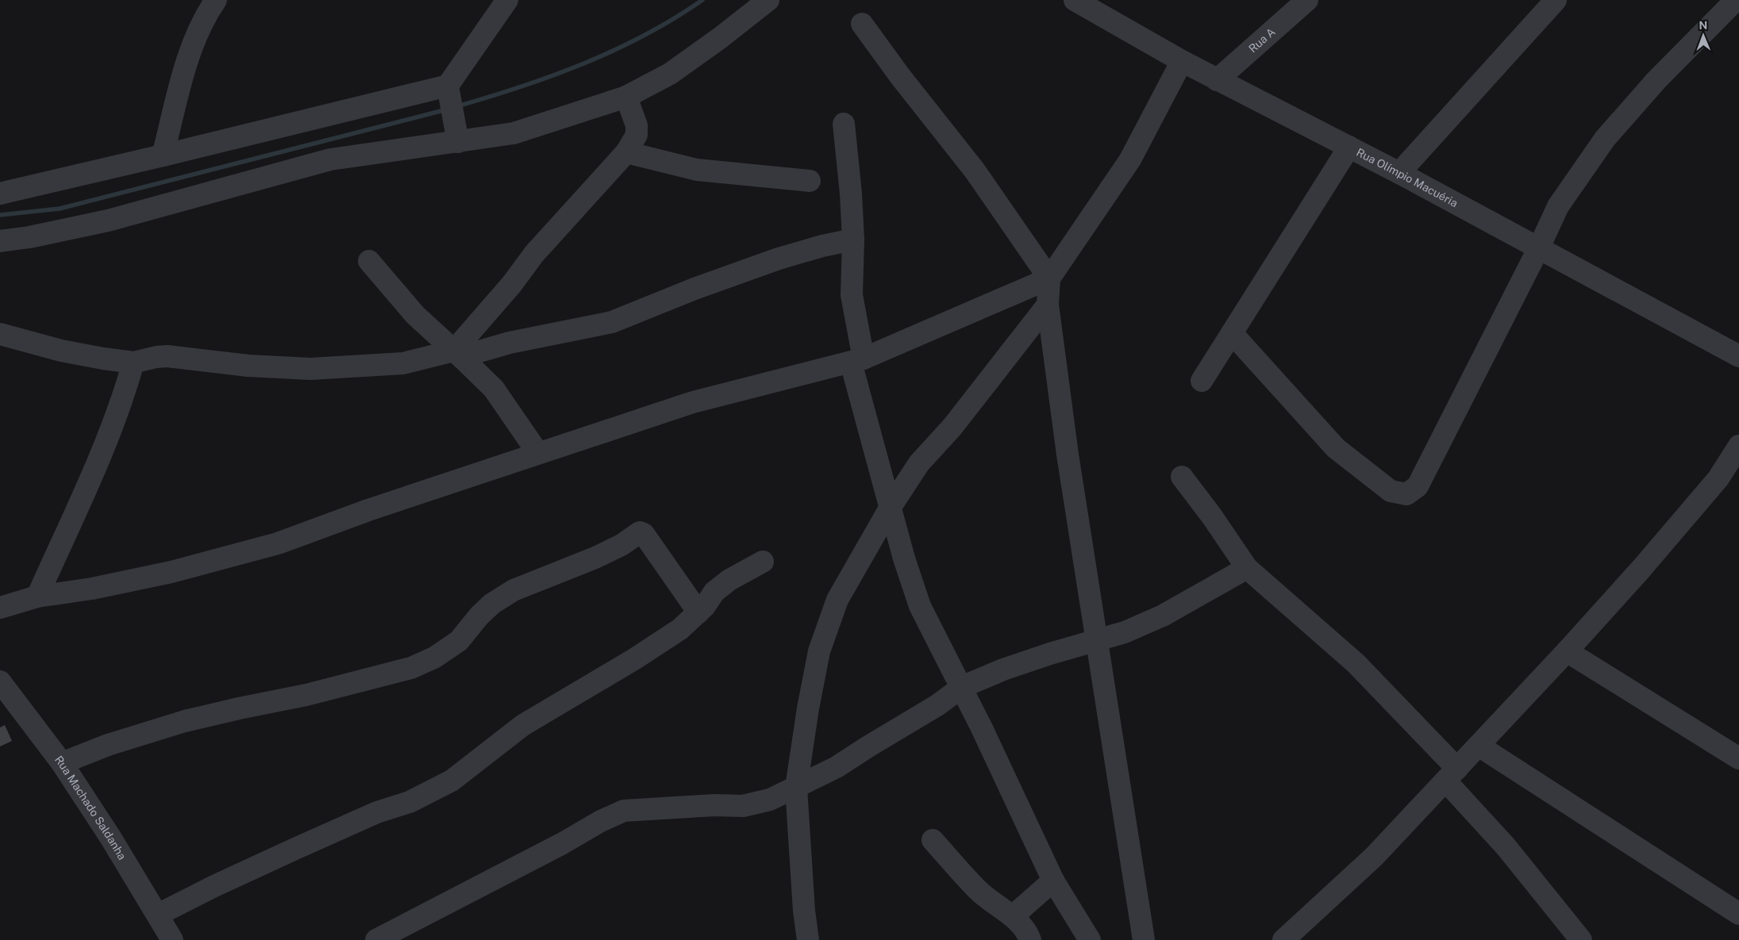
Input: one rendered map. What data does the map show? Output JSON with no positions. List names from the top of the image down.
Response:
{
  "streets": {
    "street": ["Rua A", "Rua Olímpio Macuéria", "Rua Machado Saldanha"]
  },
  "crossings": [
    ["Rua A", "Rua Olímpio Macuéria"]
  ],
  "north": "top"
}
